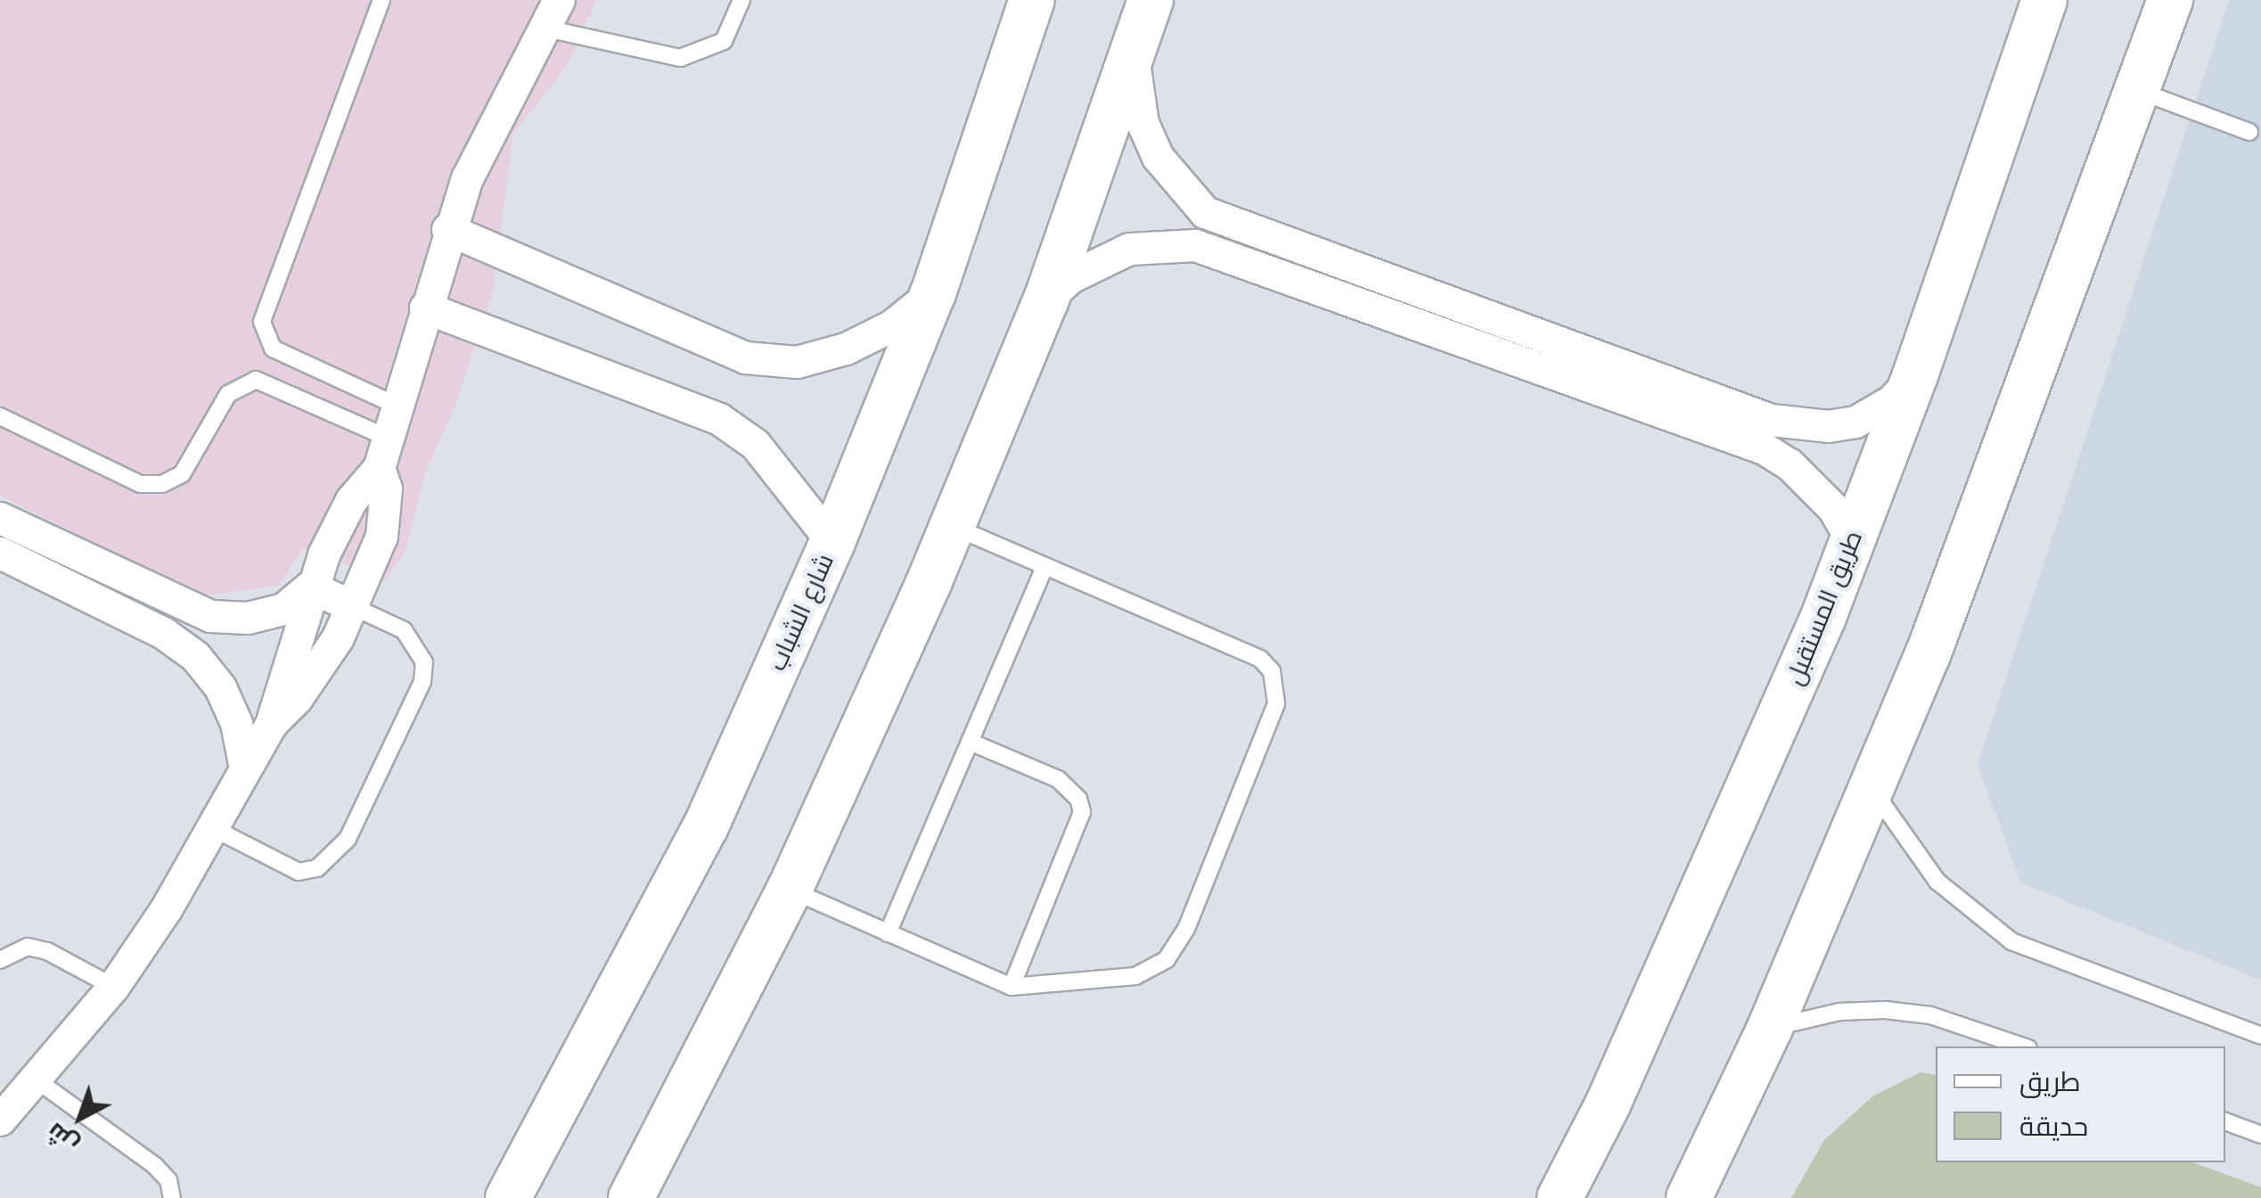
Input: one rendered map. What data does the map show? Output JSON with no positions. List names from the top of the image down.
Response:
{
  "streets": {
    "street": ["طريق المستقبل", "شارع الشباب"]
  },
  "legend": ["طريق", "حديقة"],
  "north": "bottom left"
}
